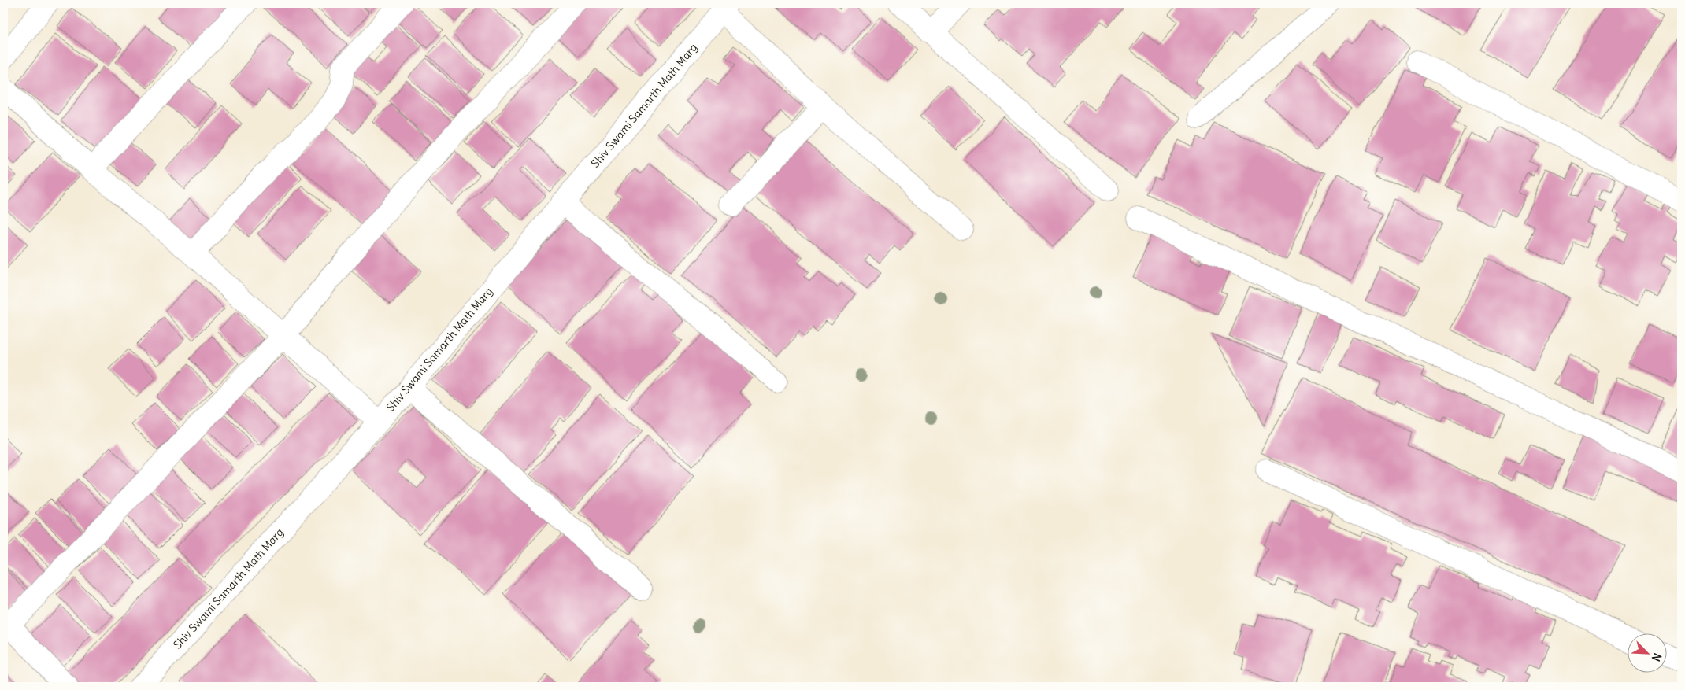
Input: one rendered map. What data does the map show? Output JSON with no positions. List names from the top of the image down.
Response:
{
  "streets": {
    "street": ["Shiv Swami Samarth Math Marg"]
  },
  "north": "bottom right"
}
